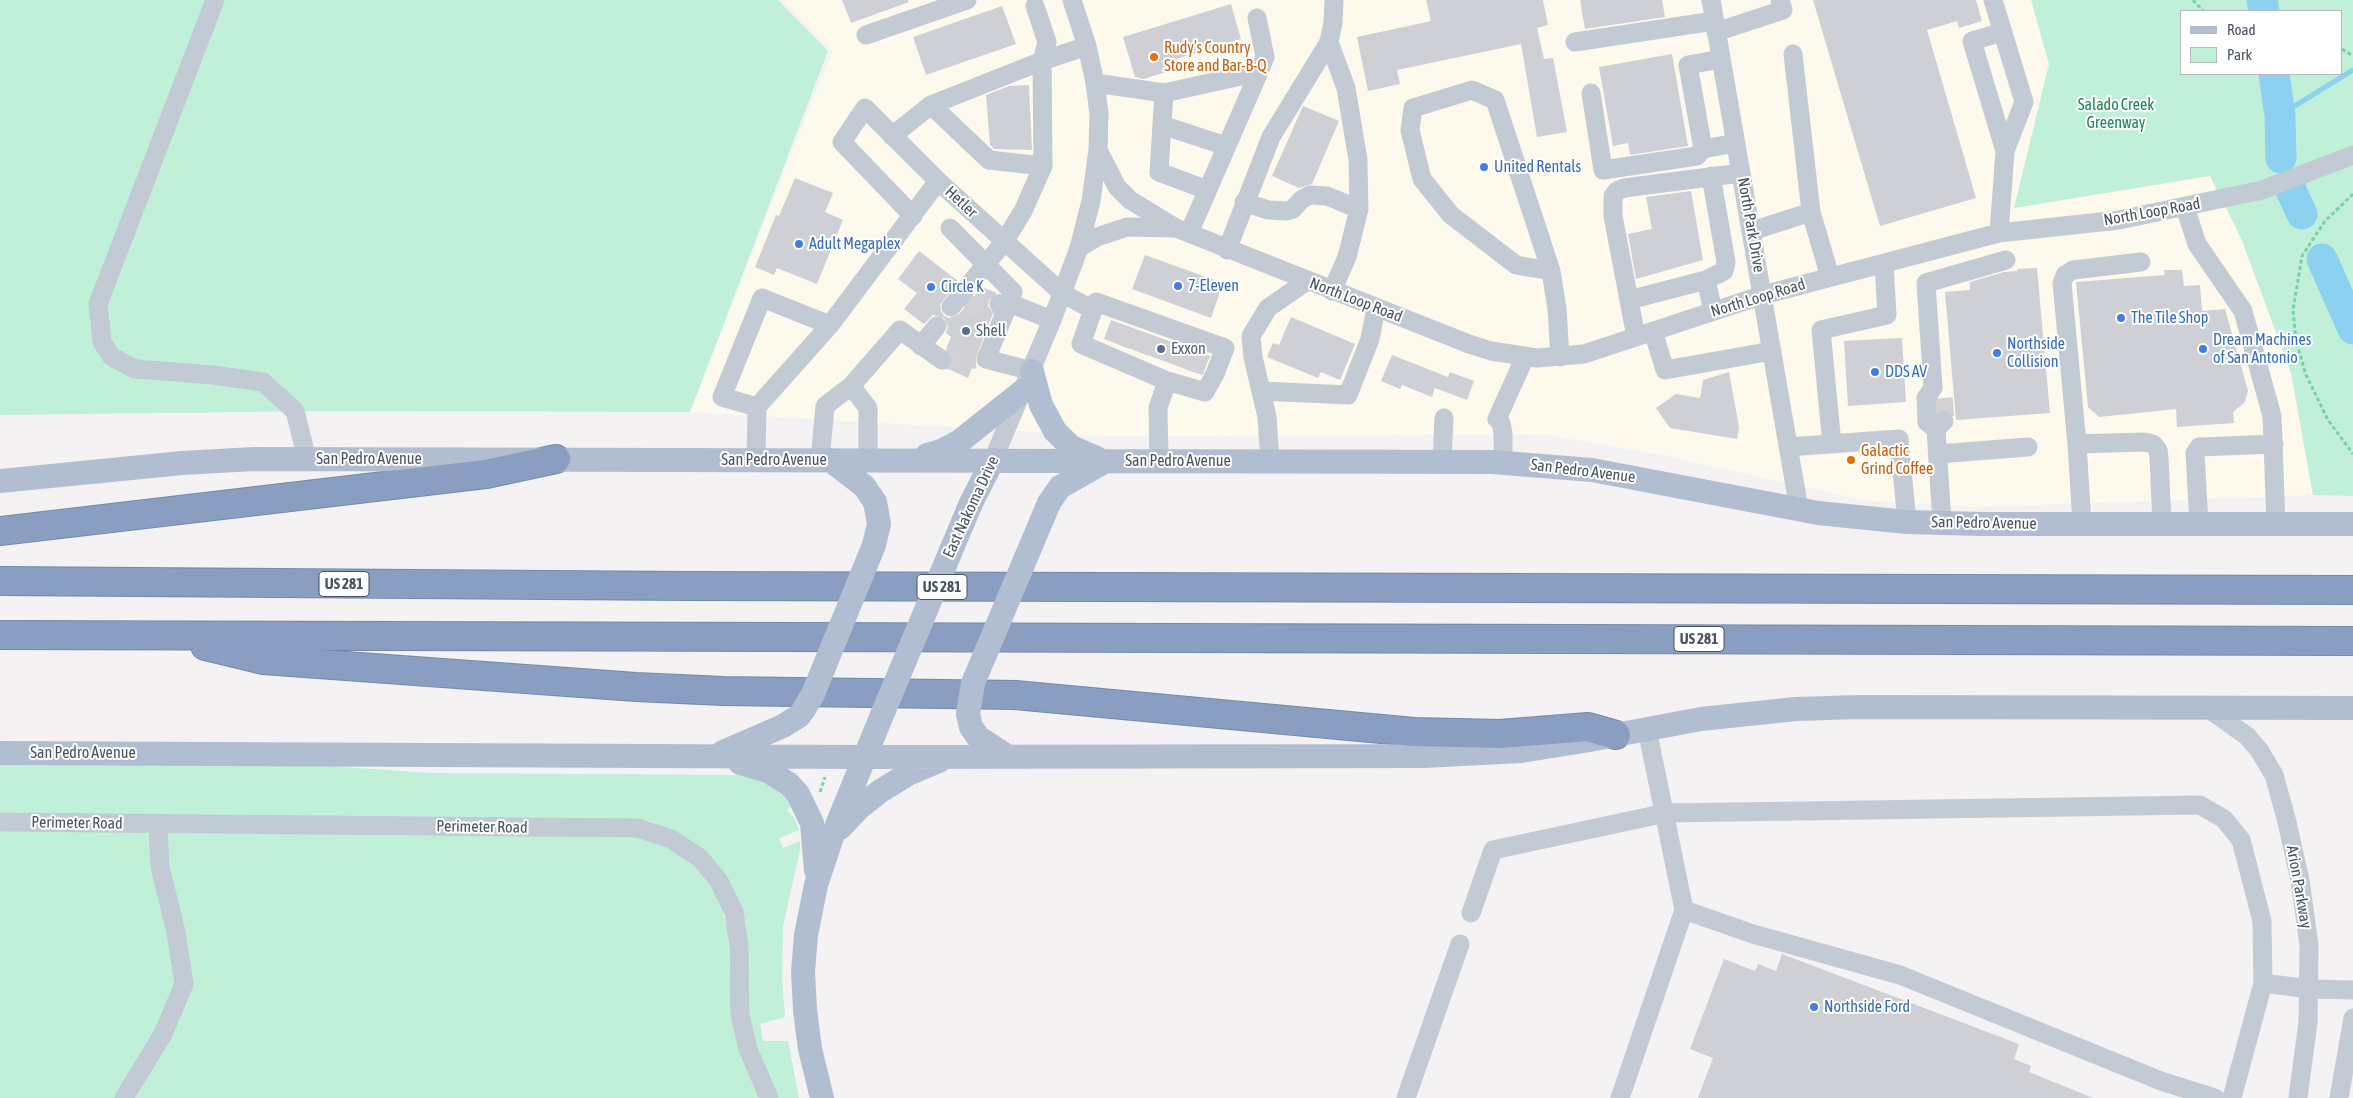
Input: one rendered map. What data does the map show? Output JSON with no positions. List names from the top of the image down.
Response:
{
  "streets": {
    "highway": ["US 281"],
    "main road": ["San Pedro Avenue", "East Nakoma Drive"],
    "street": [
      "Hetler",
      "North Loop Road",
      "North Park Drive",
      "Perimeter Road",
      "Arion Parkway"
    ]
  },
  "crossings": [
    ["Hetler", "East Nakoma Drive"],
    ["North Loop Road", "North Park Drive"],
    ["North Loop Road", "East Nakoma Drive"],
    ["North Park Drive", "San Pedro Avenue"],
    ["San Pedro Avenue", "East Nakoma Drive"],
    ["San Pedro Avenue", "Arion Parkway"]
  ],
  "parks": ["Salado Creek Greenway"],
  "places": [
    "Rudy’s Country Store and Bar-B-Q",
    "United Rentals",
    "Adult Megaplex",
    "7-Eleven",
    "Circle K",
    "The Tile Shop",
    "Shell",
    "Exxon",
    "Dream Machines of San Antonio",
    "Northside Collision",
    "DDS AV",
    "Galactic Grind Coffee",
    "Northside Ford"
  ],
  "legend": ["Road", "Park"]
}
